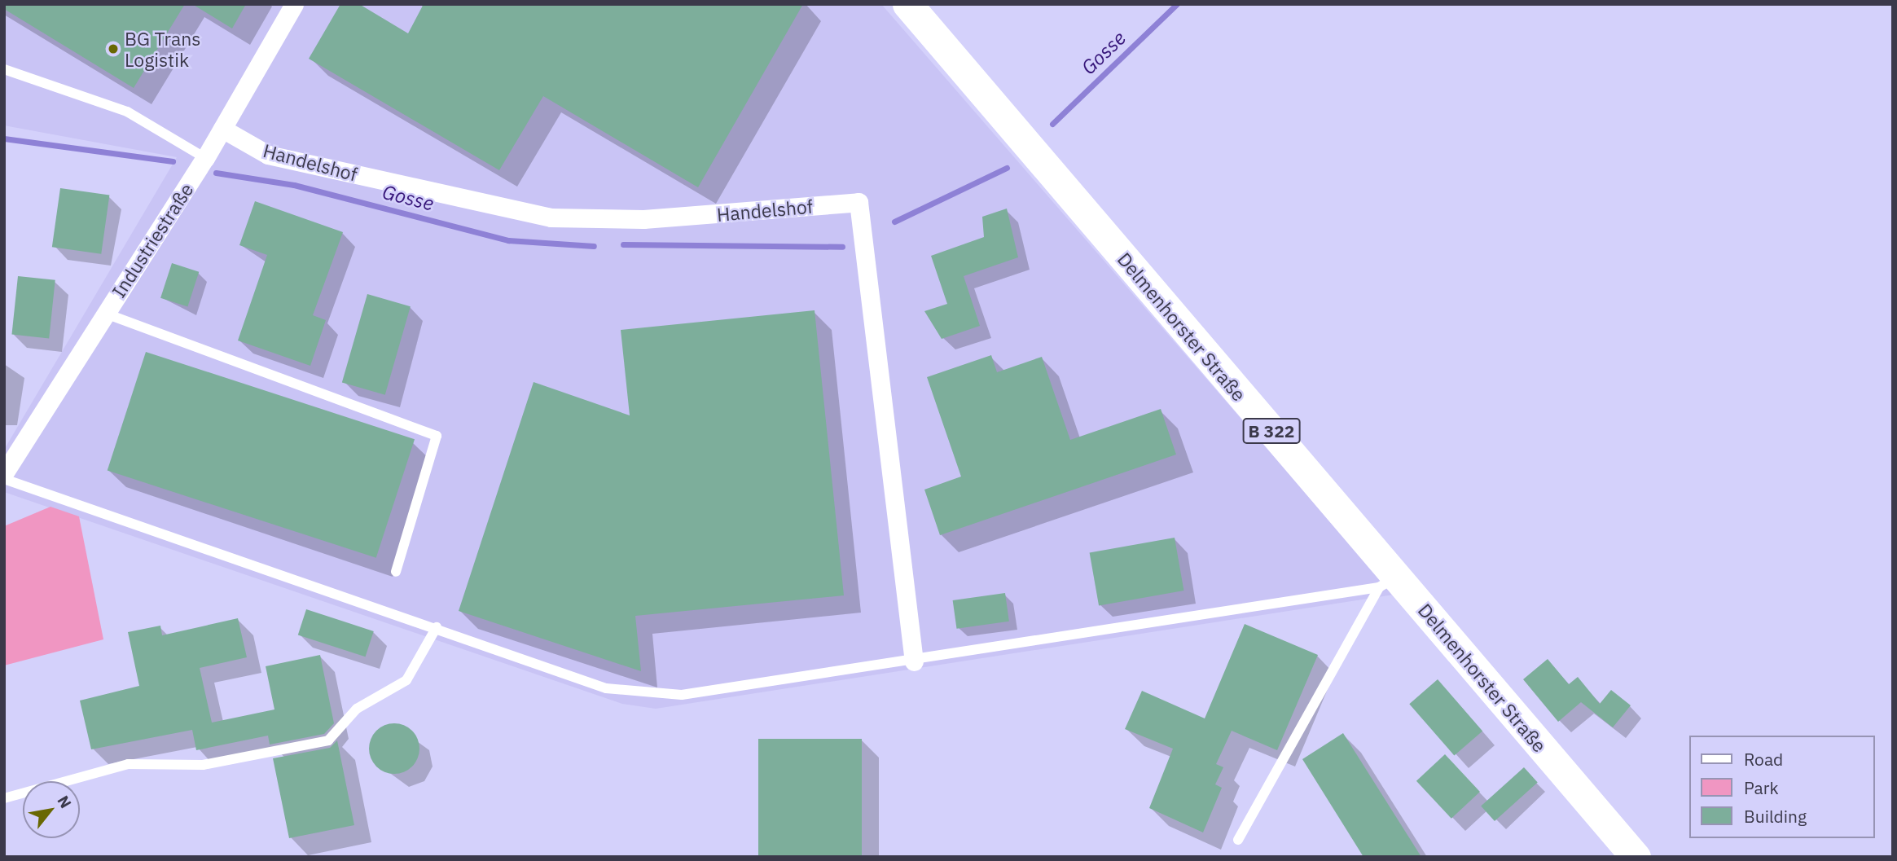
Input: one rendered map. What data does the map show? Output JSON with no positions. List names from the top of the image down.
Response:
{
  "streets": {
    "main road": ["Delmenhorster Straße", "B 322"],
    "street": ["Handelshof", "Industriestraße"]
  },
  "crossings": [
    ["Handelshof", "Industriestraße"]
  ],
  "water": ["Gosse"],
  "places": ["BG Trans Logistik"],
  "legend": ["Road", "Park", "Building"],
  "north": "top right"
}
